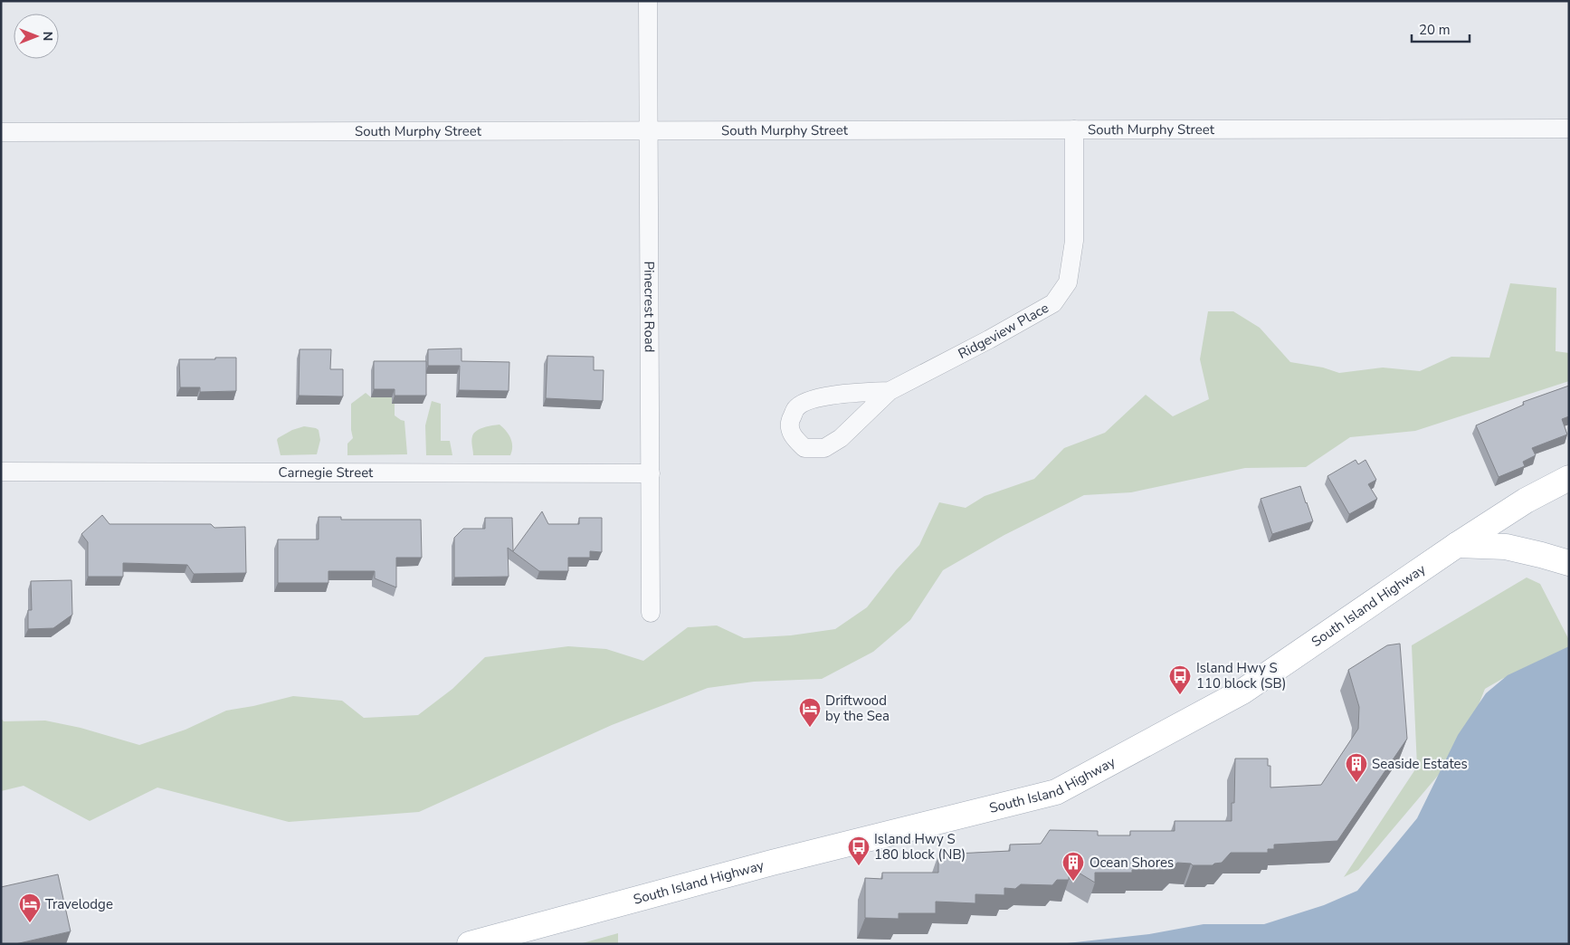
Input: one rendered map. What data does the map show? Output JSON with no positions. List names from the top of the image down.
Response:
{
  "streets": {
    "main road": ["South Island Highway"],
    "street": [
      "South Murphy Street",
      "Pinecrest Road",
      "Ridgeview Place",
      "Carnegie Street"
    ]
  },
  "crossings": [
    ["South Murphy Street", "Pinecrest Road"],
    ["South Murphy Street", "Ridgeview Place"],
    ["Pinecrest Road", "Carnegie Street"]
  ],
  "places": {
    "bus stop": ["Island Hwy S 110 block (SB)", "Island Hwy S 180 block (NB)"],
    "hotel": ["Driftwood by the Sea", "Travelodge"],
    "building": ["Seaside Estates", "Ocean Shores"]
  },
  "scale_bar": "20 m",
  "north": "right"
}
